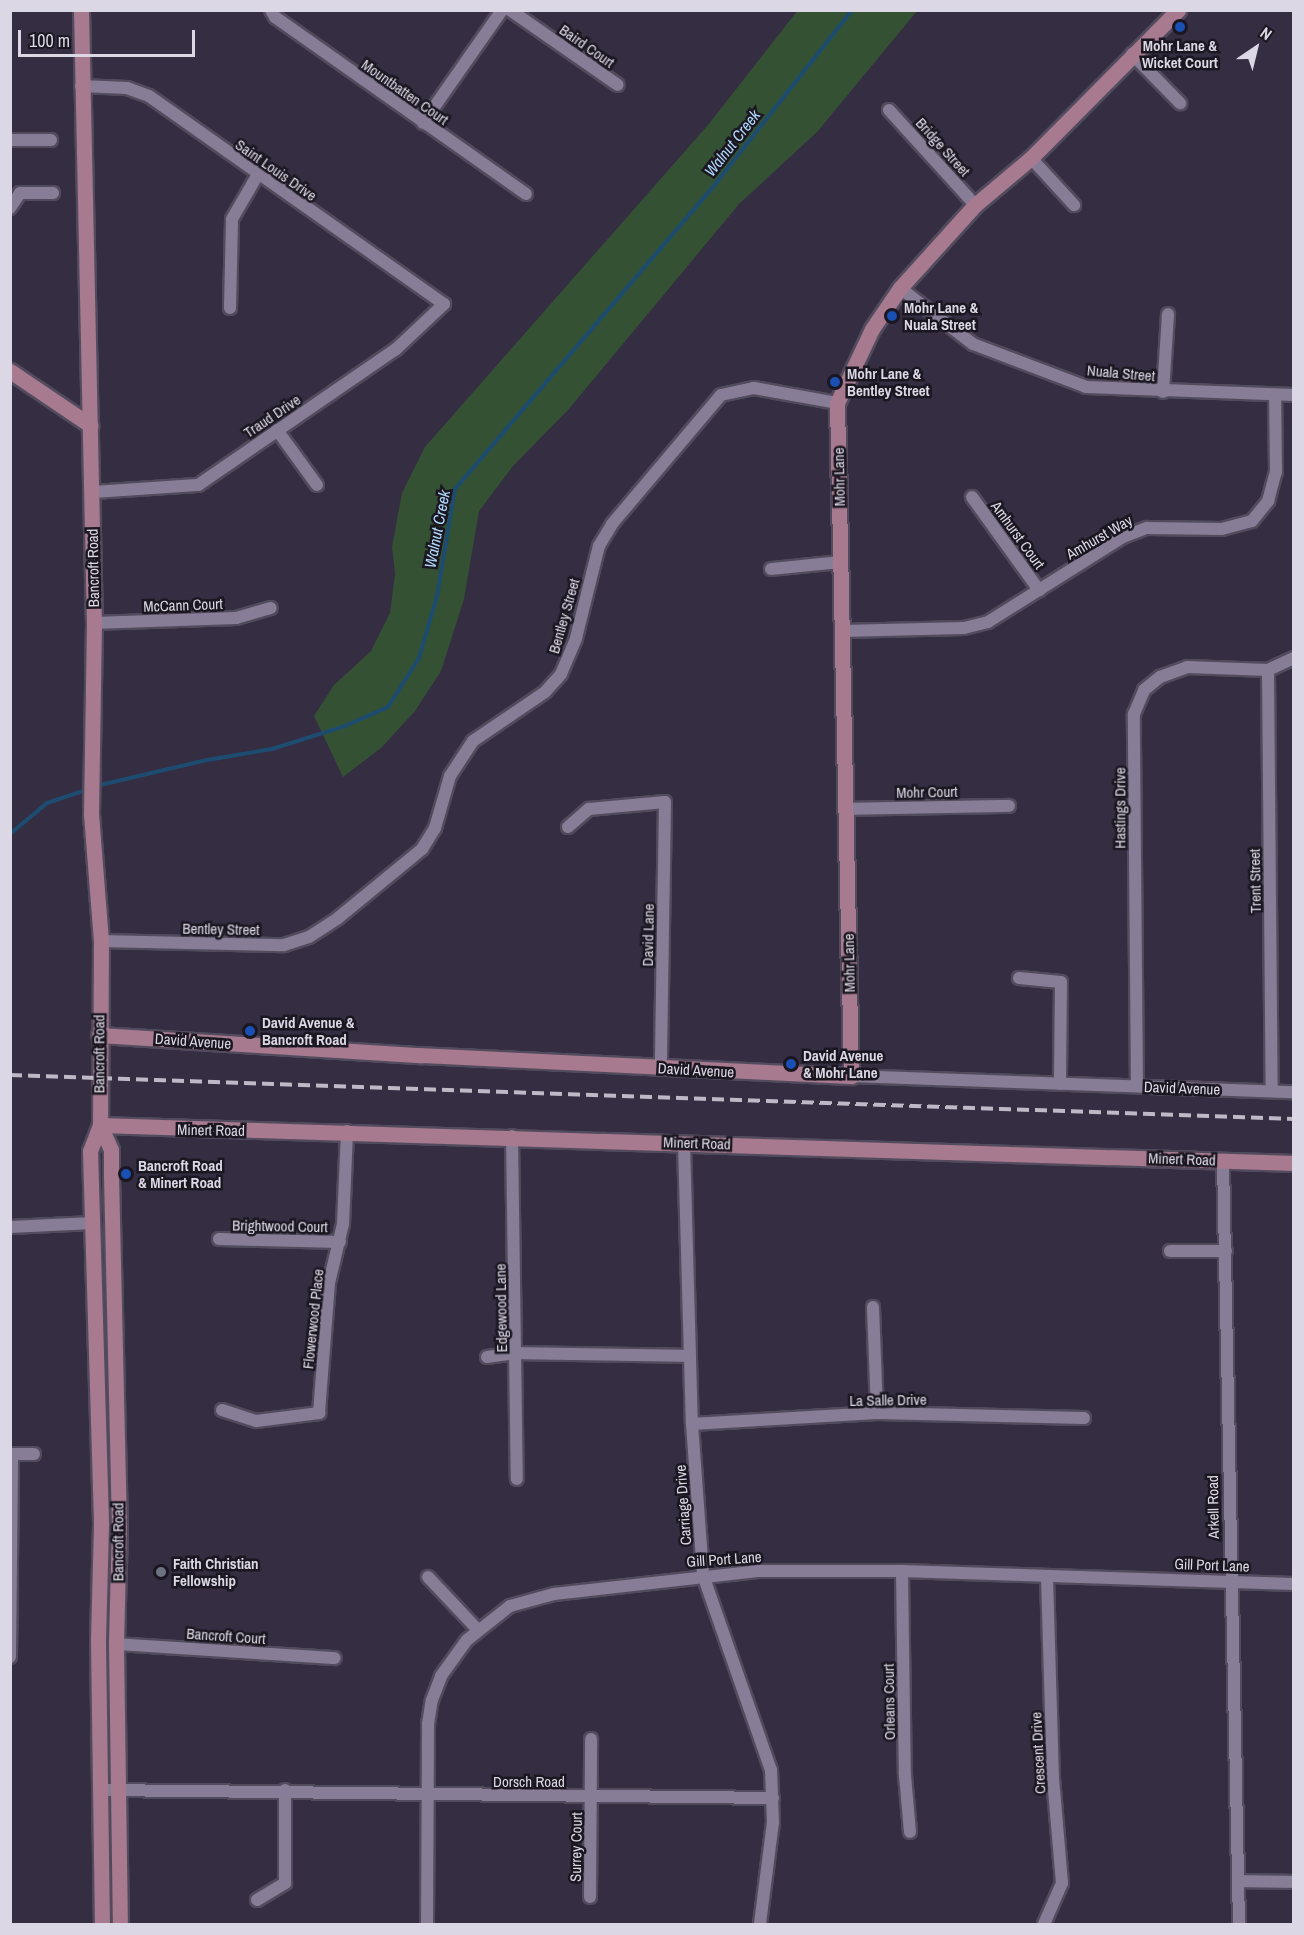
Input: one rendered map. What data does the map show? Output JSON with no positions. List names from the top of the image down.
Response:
{
  "streets": {
    "street": [
      "Baird Court",
      "Mountbatten Court",
      "Bridge Street",
      "Saint Louis Drive",
      "Nuala Street",
      "Traud Drive",
      "Mohr Lane",
      "Amhurst Court",
      "Amhurst Way",
      "Bancroft Road",
      "McCann Court",
      "Bentley Street",
      "Mohr Court",
      "Hastings Drive",
      "Trent Street",
      "David Lane",
      "David Avenue",
      "Minert Road",
      "Brightwood Court",
      "Edgewood Lane",
      "Flowerwood Place",
      "La Salle Drive",
      "Carriage Drive",
      "Arkell Road",
      "Gill Port Lane",
      "Bancroft Court",
      "Orleans Court",
      "Crescent Drive",
      "Dorsch Road",
      "Surrey Court"
    ]
  },
  "crossings": [
    ["Bridge Street", "Mohr Lane"],
    ["Saint Louis Drive", "Traud Drive"],
    ["Saint Louis Drive", "Bancroft Road"],
    ["Nuala Street", "Mohr Lane"],
    ["Nuala Street", "Amhurst Way"],
    ["Traud Drive", "Bancroft Road"],
    ["Mohr Lane", "Amhurst Way"],
    ["Mohr Lane", "Bentley Street"],
    ["Mohr Lane", "Mohr Court"],
    ["Mohr Lane", "David Avenue"],
    ["Amhurst Court", "Amhurst Way"],
    ["Bancroft Road", "McCann Court"],
    ["Bancroft Road", "Bentley Street"],
    ["Bancroft Road", "David Avenue"],
    ["Bancroft Road", "Minert Road"],
    ["Bancroft Road", "Bancroft Court"],
    ["Bancroft Road", "Dorsch Road"],
    ["Hastings Drive", "Trent Street"],
    ["Hastings Drive", "David Avenue"],
    ["Trent Street", "David Avenue"],
    ["David Lane", "David Avenue"],
    ["Minert Road", "Edgewood Lane"],
    ["Minert Road", "Flowerwood Place"],
    ["Minert Road", "Carriage Drive"],
    ["Minert Road", "Arkell Road"],
    ["Brightwood Court", "Flowerwood Place"],
    ["La Salle Drive", "Carriage Drive"],
    ["Carriage Drive", "Gill Port Lane"],
    ["Carriage Drive", "Dorsch Road"],
    ["Arkell Road", "Gill Port Lane"],
    ["Gill Port Lane", "Orleans Court"],
    ["Gill Port Lane", "Crescent Drive"],
    ["Gill Port Lane", "Dorsch Road"],
    ["Dorsch Road", "Surrey Court"]
  ],
  "water": ["Walnut Creek"],
  "places": [
    "Mohr Lane & Wicket Court",
    "Mohr Lane & Nuala Street",
    "Mohr Lane & Bentley Street",
    "David Avenue & Bancroft Road",
    "David Avenue & Mohr Lane",
    "Bancroft Road & Minert Road",
    "Faith Christian Fellowship"
  ],
  "scale_bar": "100 m",
  "north": "top right"
}
